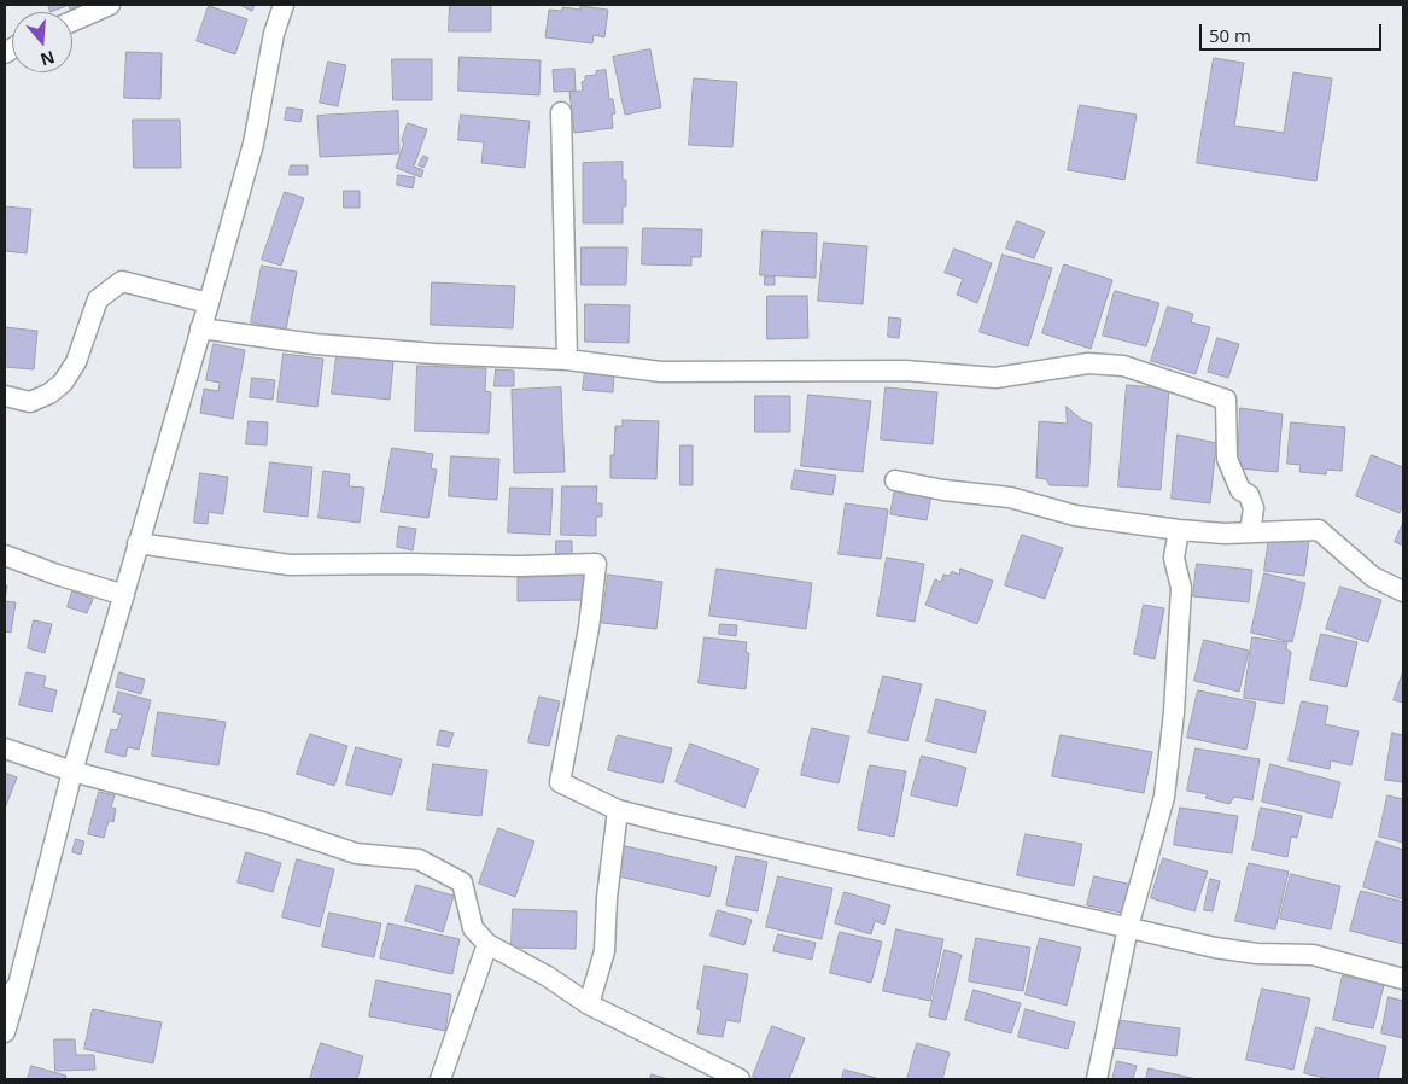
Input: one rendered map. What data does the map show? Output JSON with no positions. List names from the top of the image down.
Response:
{
  "scale_bar": "50 m",
  "north": "bottom"
}
